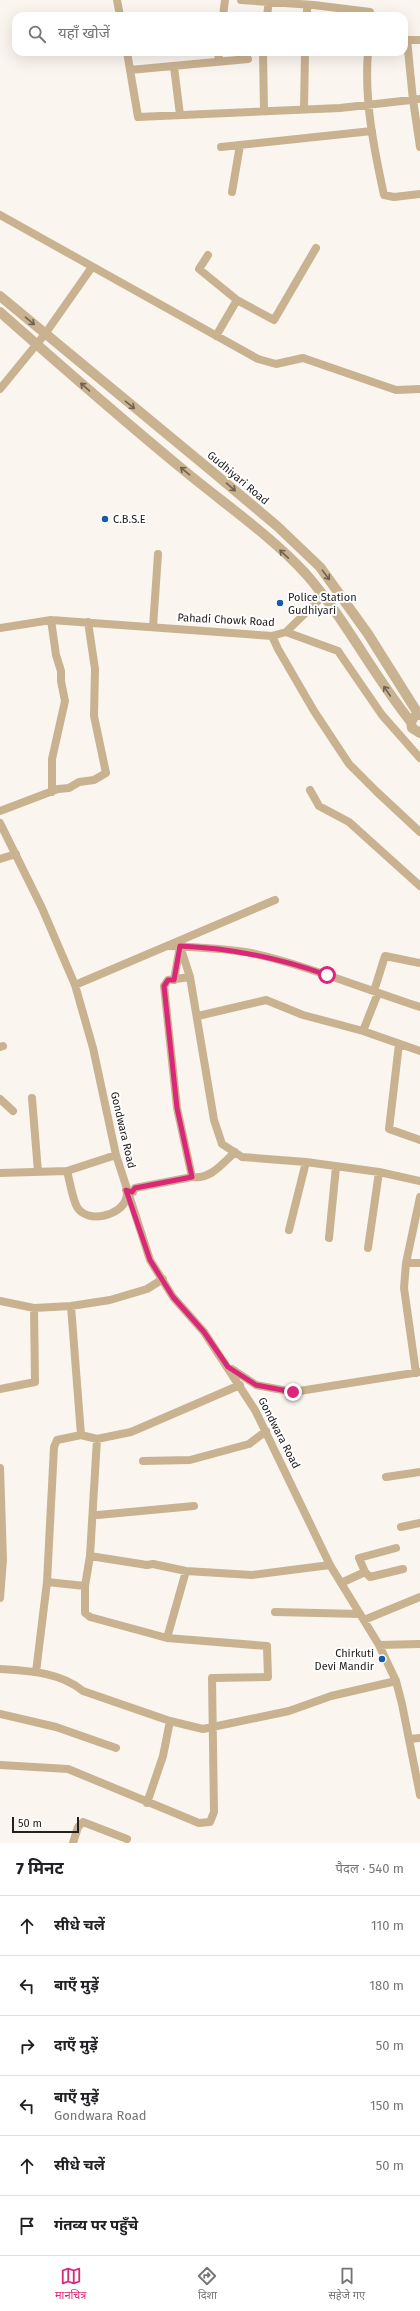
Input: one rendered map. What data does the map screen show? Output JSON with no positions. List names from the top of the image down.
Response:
{
  "streets": {
    "street": ["Gudhiyari Road", "Pahadi Chowk Road", "Gondwara Road"]
  },
  "places": ["C.B.S.E", "Police Station Gudhiyari", "Chirkuti Devi Mandir"],
  "scale_bar": "50 m",
  "page": {
    "search": "यहाँ खोजें",
    "scale": "50 m",
    "heading": ["7 मिनट", "पैदल · 540 m"],
    "list": [
      ["सीधे चलें", "110 m"],
      ["बाएँ मुड़ें", "180 m"],
      ["दाएँ मुड़ें", "50 m"],
      ["बाएँ मुड़ें", "Gondwara Road", "150 m"],
      ["सीधे चलें", "50 m"],
      "गंतव्य पर पहुँचे"
    ],
    "nav": ["मानचित्र", "दिशा", "सहेजे गए"]
  }
}
